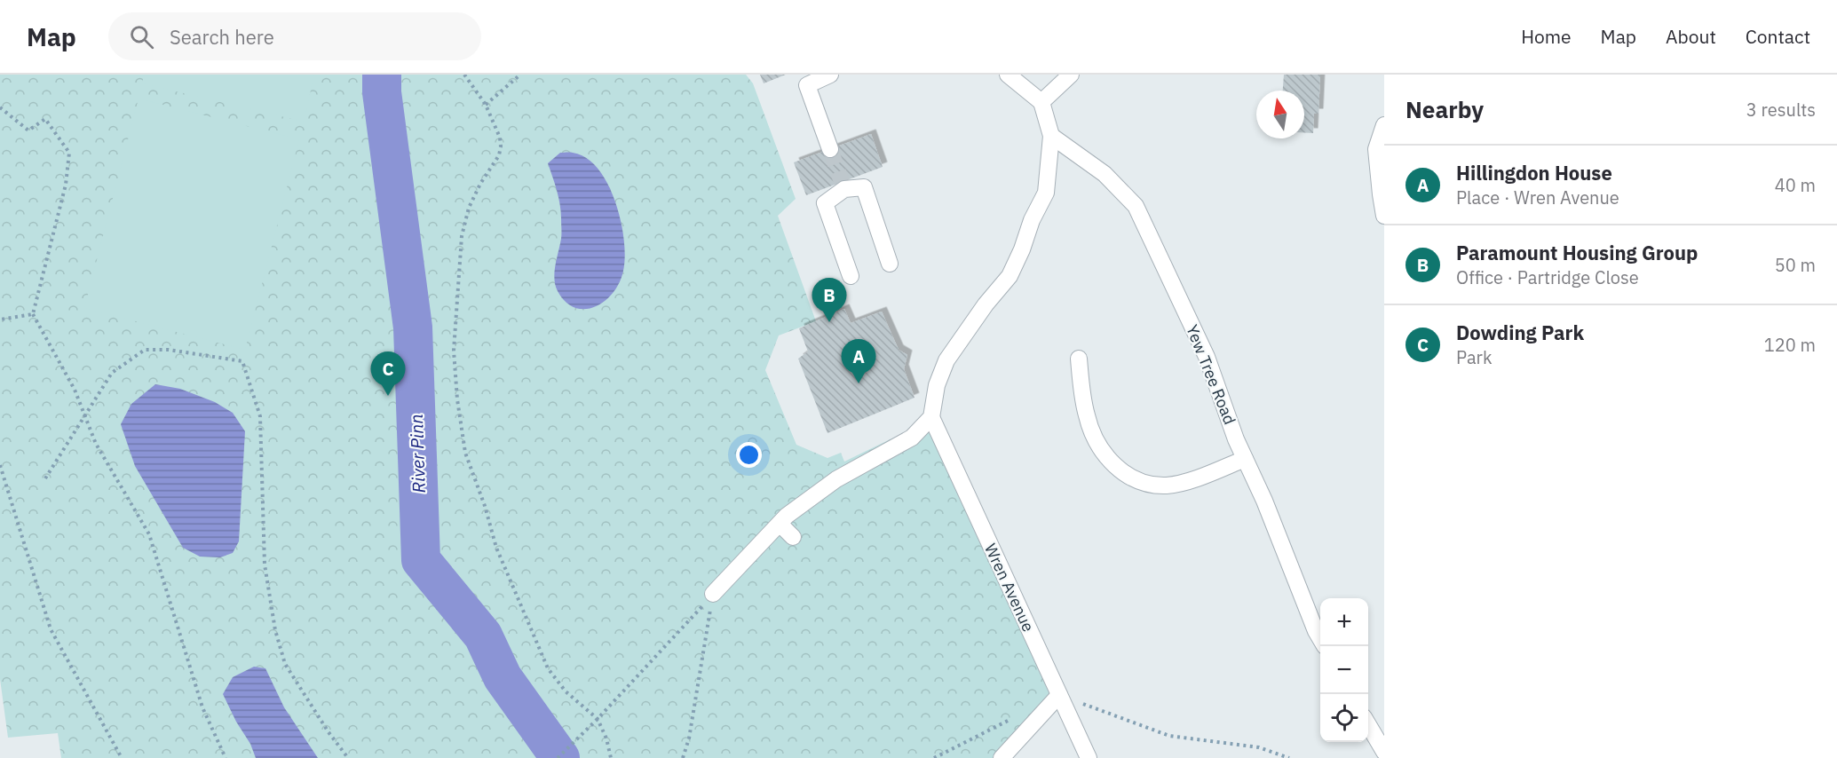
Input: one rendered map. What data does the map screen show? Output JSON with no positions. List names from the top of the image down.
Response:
{
  "streets": {
    "street": ["Yew Tree Road", "Wren Avenue"]
  },
  "water": ["River Pinn"],
  "north": "top",
  "page": {
    "header": "Map",
    "search": "Search here",
    "nav": [
      "Home",
      "Map",
      "About",
      "Contact"
    ],
    "heading": ["Nearby", "3 results"],
    "list": [
      {
        "mark": "A",
        "name": "Hillingdon House",
        "note": "Place · Wren Avenue",
        "value": "40 m"
      },
      {
        "mark": "B",
        "name": "Paramount Housing Group",
        "note": "Office · Partridge Close",
        "value": "50 m"
      },
      {
        "mark": "C",
        "name": "Dowding Park",
        "note": "Park",
        "value": "120 m"
      }
    ],
    "pins": ["B", "A", "C"],
    "map_buttons": ["+", "−"]
  }
}
